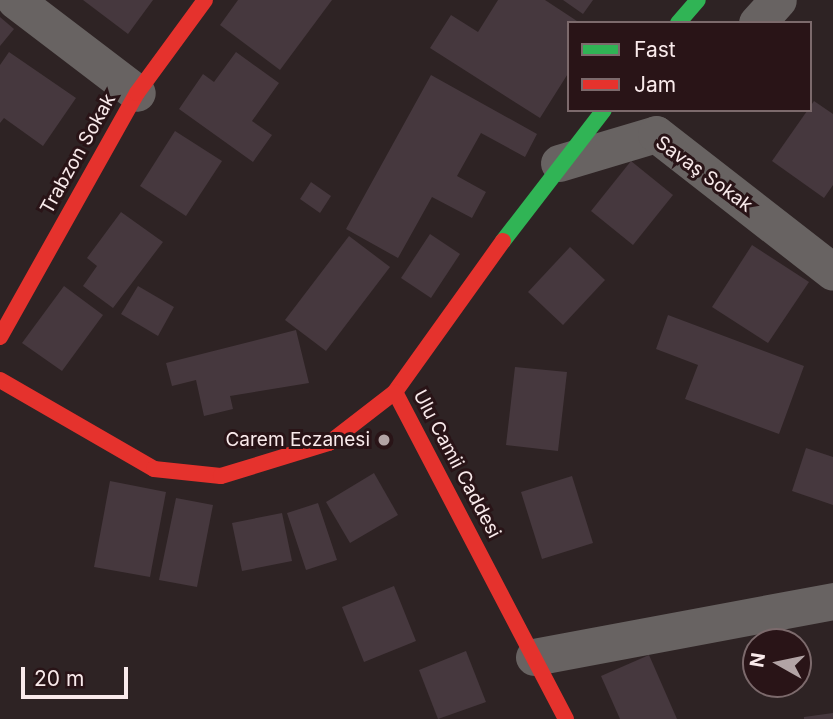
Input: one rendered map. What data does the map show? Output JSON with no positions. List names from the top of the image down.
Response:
{
  "streets": {
    "street": ["Trabzon Sokak", "Savaş Sokak", "Ulu Camii Caddesi"]
  },
  "crossings": [
    ["Savaş Sokak", "Ulu Camii Caddesi"]
  ],
  "places": ["Carem Eczanesi"],
  "legend": ["Fast", "Jam"],
  "scale_bar": "20 m",
  "north": "left"
}
